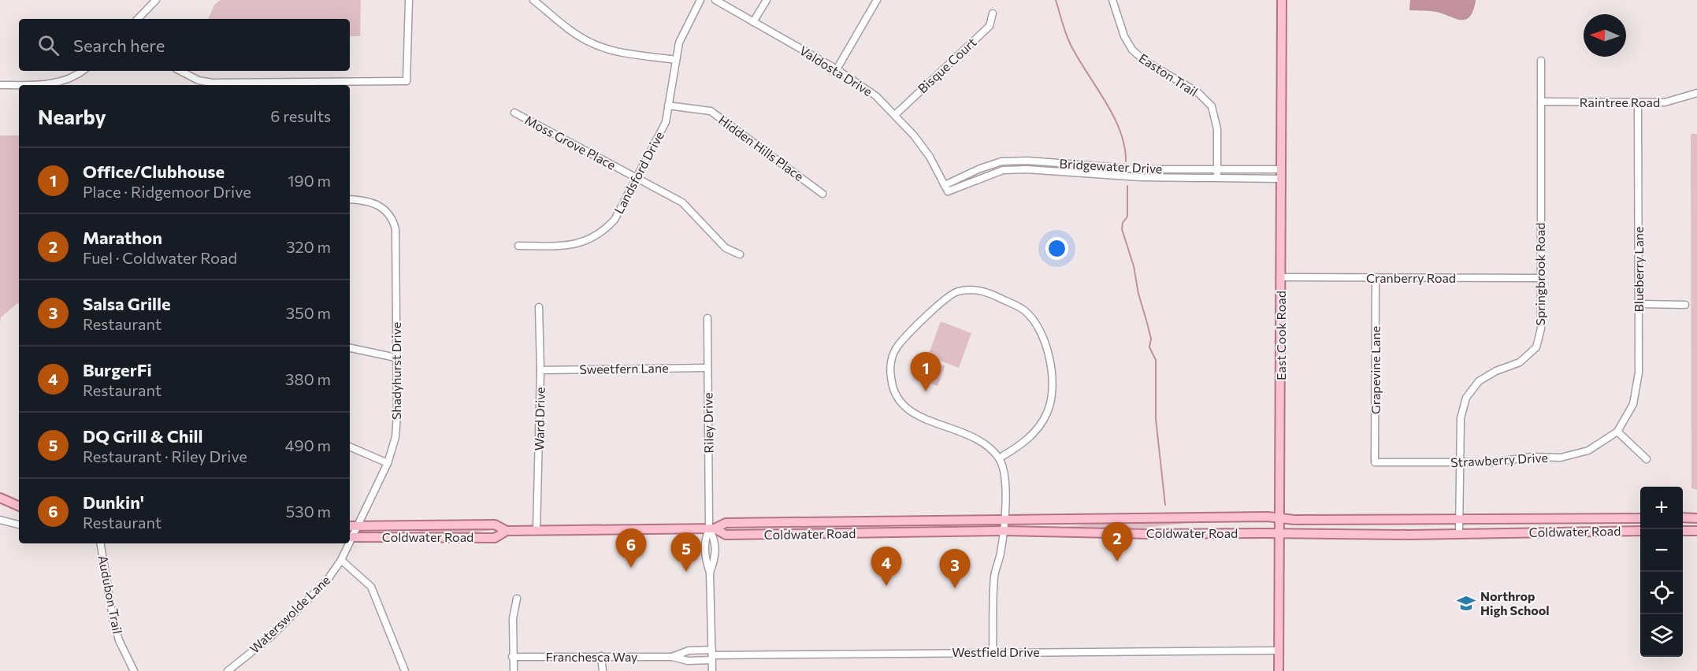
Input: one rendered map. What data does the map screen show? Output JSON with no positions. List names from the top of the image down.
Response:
{
  "streets": {
    "main road": ["East Cook Road", "Coldwater Road"],
    "street": [
      "Bisque Court",
      "Valdosta Drive",
      "Easton Trail",
      "Raintree Road",
      "Moss Grove Place",
      "Hidden Hills Place",
      "Bridgewater Drive",
      "Landsford Drive",
      "Blueberry Lane",
      "Springbrook Road",
      "Cranberry Road",
      "Sweetfern Lane",
      "Grapevine Lane",
      "Shadyhurst Drive",
      "Ward Drive",
      "Riley Drive",
      "Strawberry Drive",
      "Audubon Trail",
      "Waterswolde Lane",
      "Westfield Drive",
      "Franchesca Way"
    ]
  },
  "crossings": [
    ["Bisque Court", "Valdosta Drive"],
    ["Valdosta Drive", "Bridgewater Drive"],
    ["Easton Trail", "Bridgewater Drive"],
    ["Raintree Road", "Blueberry Lane"],
    ["Raintree Road", "Springbrook Road"],
    ["Moss Grove Place", "Landsford Drive"],
    ["Hidden Hills Place", "Landsford Drive"],
    ["Bridgewater Drive", "East Cook Road"],
    ["Blueberry Lane", "Strawberry Drive"],
    ["Springbrook Road", "Cranberry Road"],
    ["Springbrook Road", "Strawberry Drive"],
    ["Springbrook Road", "Coldwater Road"],
    ["Cranberry Road", "East Cook Road"],
    ["Cranberry Road", "Grapevine Lane"],
    ["East Cook Road", "Coldwater Road"],
    ["East Cook Road", "Westfield Drive"],
    ["Sweetfern Lane", "Ward Drive"],
    ["Sweetfern Lane", "Riley Drive"],
    ["Grapevine Lane", "Strawberry Drive"],
    ["Shadyhurst Drive", "Coldwater Road"],
    ["Shadyhurst Drive", "Waterswolde Lane"],
    ["Ward Drive", "Coldwater Road"],
    ["Riley Drive", "Coldwater Road"],
    ["Riley Drive", "Westfield Drive"],
    ["Riley Drive", "Franchesca Way"],
    ["Coldwater Road", "Waterswolde Lane"],
    ["Westfield Drive", "Franchesca Way"]
  ],
  "places": {
    "school or university": ["Northrop High School"]
  },
  "north": "left",
  "page": {
    "search": "Search here",
    "heading": ["Nearby", "6 results"],
    "list": [
      {
        "mark": "1",
        "name": "Office/Clubhouse",
        "note": "Place · Ridgemoor Drive",
        "value": "190 m"
      },
      {
        "mark": "2",
        "name": "Marathon",
        "note": "Fuel · Coldwater Road",
        "value": "320 m"
      },
      {
        "mark": "3",
        "name": "Salsa Grille",
        "note": "Restaurant",
        "value": "350 m"
      },
      {
        "mark": "4",
        "name": "BurgerFi",
        "note": "Restaurant",
        "value": "380 m"
      },
      {
        "mark": "5",
        "name": "DQ Grill & Chill",
        "note": "Restaurant · Riley Drive",
        "value": "490 m"
      },
      {
        "mark": "6",
        "name": "Dunkin'",
        "note": "Restaurant",
        "value": "530 m"
      }
    ],
    "pins": [
      "1",
      "2",
      "6",
      "5",
      "4",
      "3"
    ],
    "map_buttons": ["+", "−"]
  }
}
